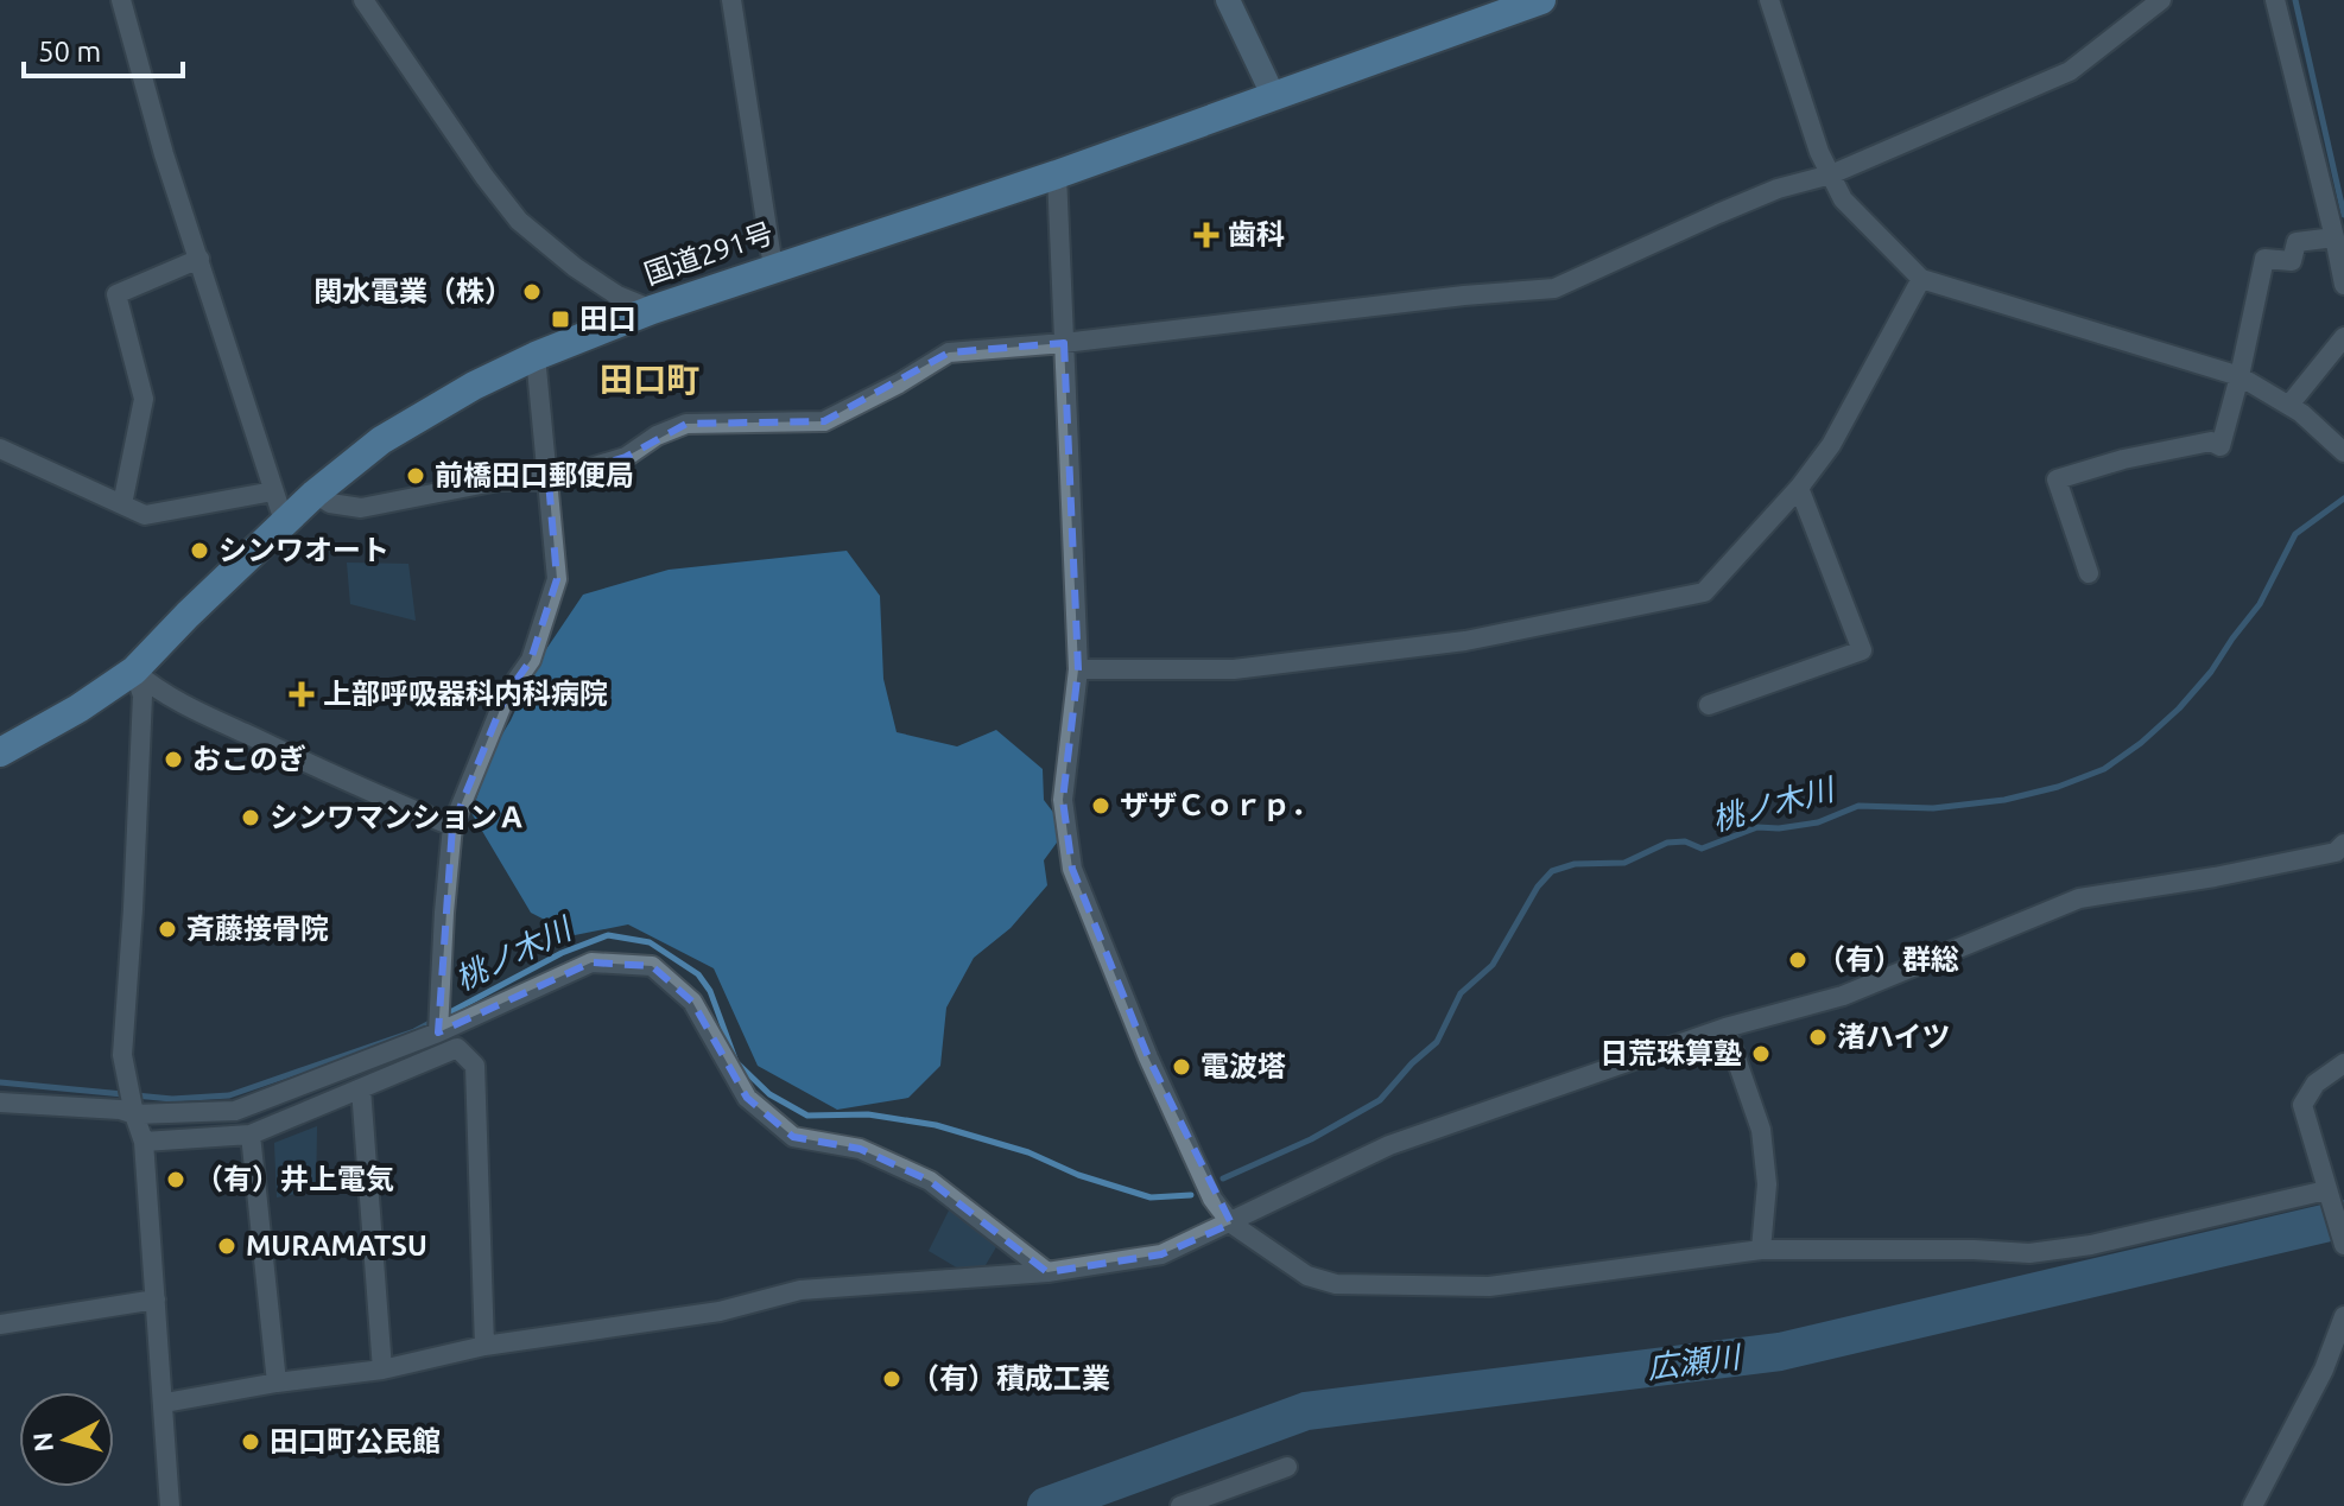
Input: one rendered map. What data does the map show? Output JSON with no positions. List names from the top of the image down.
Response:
{
  "streets": {
    "highway": ["国道291号"]
  },
  "districts": ["田口町"],
  "water": ["桃ノ木川", "広瀬川"],
  "places": {
    "health": ["歯科", "上部呼吸器科内科病院"],
    "other": [
      "関水電業（株）",
      "前橋田口郵便局",
      "シンワオート",
      "おこのぎ",
      "ザザＣｏｒｐ．",
      "シンワマンションＡ",
      "斉藤接骨院",
      "（有）群総",
      "渚ハイツ",
      "日荒珠算塾",
      "電波塔",
      "（有）井上電気",
      "MURAMATSU",
      "（有）積成工業",
      "田口町公民館"
    ],
    "transit": ["田口"]
  },
  "scale_bar": "50 m",
  "north": "left"
}
